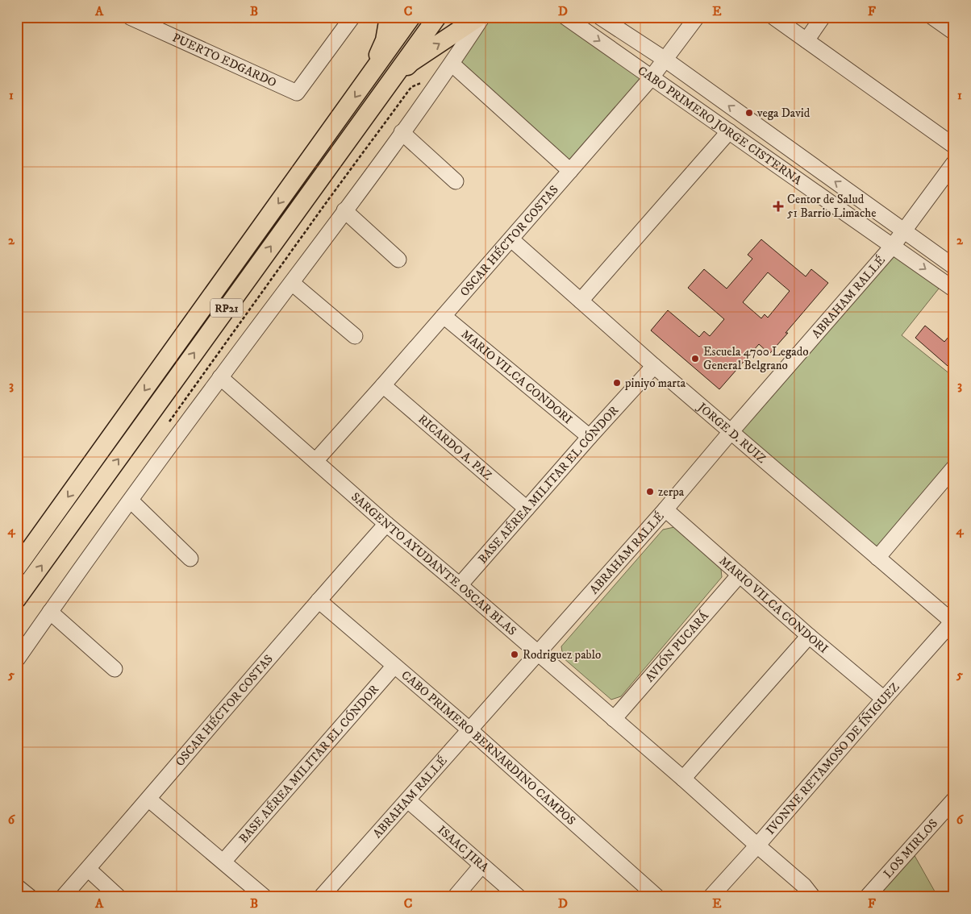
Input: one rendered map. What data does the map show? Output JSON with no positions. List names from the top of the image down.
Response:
{
  "streets": {
    "main road": ["RP21"],
    "street": [
      "PUERTO EDGARDO",
      "CABO PRIMERO JORGE CISTERNA",
      "OSCAR HÉCTOR COSTAS",
      "ABRAHAM RALLÉ",
      "MARIO VILCA CONDORI",
      "JORGE D. RUIZ",
      "RICARDO A. PAZ",
      "BASE AÉREA MILITAR EL CÓNDOR",
      "SARGENTO AYUDANTE OSCAR BLAS",
      "AVIÓN PUCARÁ",
      "CABO PRIMERO BERNARDINO CAMPOS",
      "IVONNE RETAMOSO DE ÍÑIGUEZ",
      "LOS MIRLOS",
      "ISAAC JIRA"
    ]
  },
  "crossings": [
    ["CABO PRIMERO JORGE CISTERNA", "OSCAR HÉCTOR COSTAS"],
    ["CABO PRIMERO JORGE CISTERNA", "ABRAHAM RALLÉ"],
    ["OSCAR HÉCTOR COSTAS", "MARIO VILCA CONDORI"],
    ["OSCAR HÉCTOR COSTAS", "JORGE D. RUIZ"],
    ["OSCAR HÉCTOR COSTAS", "RICARDO A. PAZ"],
    ["OSCAR HÉCTOR COSTAS", "SARGENTO AYUDANTE OSCAR BLAS"],
    ["OSCAR HÉCTOR COSTAS", "CABO PRIMERO BERNARDINO CAMPOS"],
    ["ABRAHAM RALLÉ", "MARIO VILCA CONDORI"],
    ["ABRAHAM RALLÉ", "JORGE D. RUIZ"],
    ["ABRAHAM RALLÉ", "SARGENTO AYUDANTE OSCAR BLAS"],
    ["ABRAHAM RALLÉ", "CABO PRIMERO BERNARDINO CAMPOS"],
    ["ABRAHAM RALLÉ", "ISAAC JIRA"],
    ["MARIO VILCA CONDORI", "BASE AÉREA MILITAR EL CÓNDOR"],
    ["MARIO VILCA CONDORI", "AVIÓN PUCARÁ"],
    ["MARIO VILCA CONDORI", "IVONNE RETAMOSO DE ÍÑIGUEZ"],
    ["JORGE D. RUIZ", "BASE AÉREA MILITAR EL CÓNDOR"],
    ["JORGE D. RUIZ", "IVONNE RETAMOSO DE ÍÑIGUEZ"],
    ["RICARDO A. PAZ", "BASE AÉREA MILITAR EL CÓNDOR"],
    ["BASE AÉREA MILITAR EL CÓNDOR", "SARGENTO AYUDANTE OSCAR BLAS"],
    ["BASE AÉREA MILITAR EL CÓNDOR", "CABO PRIMERO BERNARDINO CAMPOS"],
    ["SARGENTO AYUDANTE OSCAR BLAS", "AVIÓN PUCARÁ"],
    ["SARGENTO AYUDANTE OSCAR BLAS", "IVONNE RETAMOSO DE ÍÑIGUEZ"]
  ],
  "places": {
    "other": [
      "vega David",
      "Escuela 4700 Legado General Belgrano",
      "piniyo marta",
      "zerpa",
      "Rodriguez pablo"
    ],
    "health": ["Centor de Salud 51 Barrio Limache"]
  },
  "grid": {
    "columns": [
      "A",
      "B",
      "C",
      "D",
      "E",
      "F"
    ],
    "rows": [
      "1",
      "2",
      "3",
      "4",
      "5",
      "6"
    ]
  }
}
